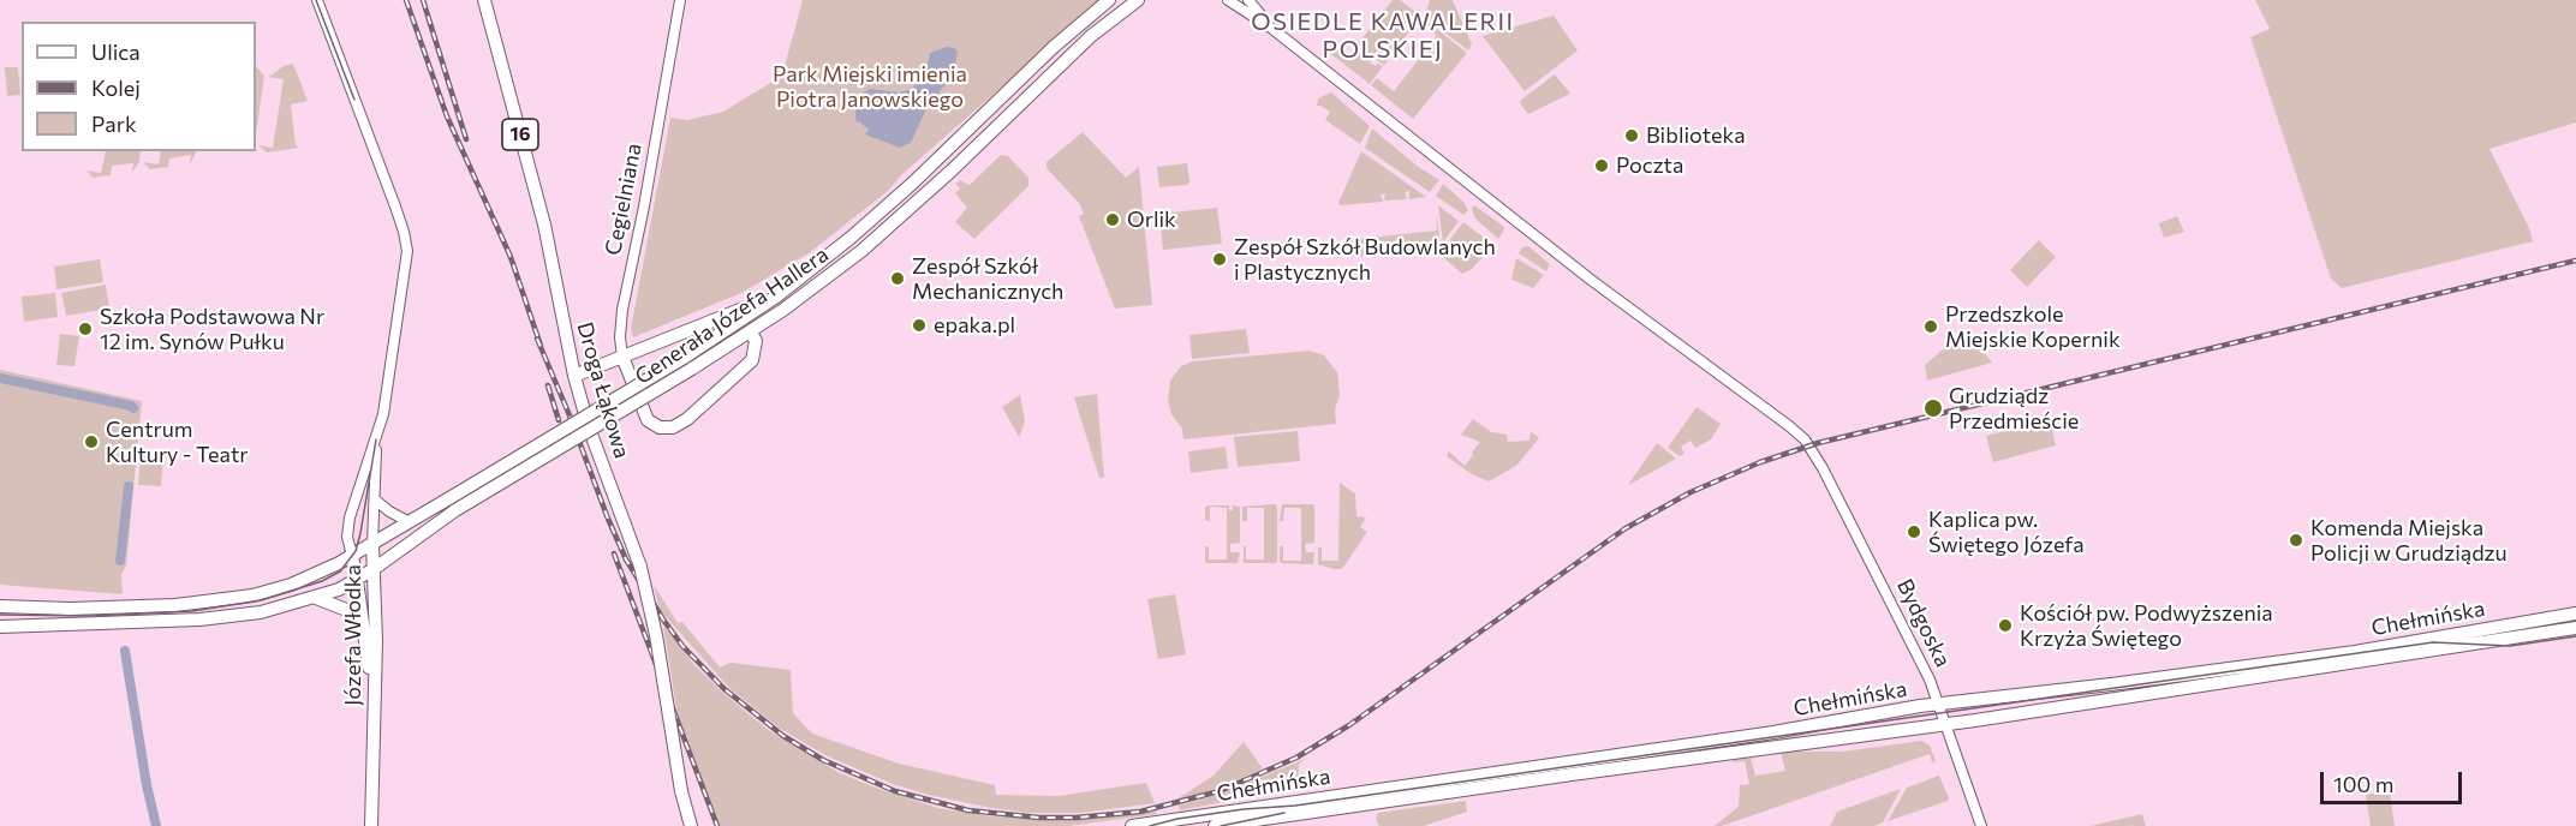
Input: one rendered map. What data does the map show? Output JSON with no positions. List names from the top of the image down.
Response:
{
  "streets": {
    "main road": [
      "16",
      "Generała Józefa Hallera",
      "Droga Łąkowa",
      "Chełmińska",
      "Józefa Włodka"
    ],
    "street": ["Cegielniana", "Bydgoska"]
  },
  "crossings": [
    ["Generała Józefa Hallera", "Józefa Włodka"],
    ["Chełmińska", "Bydgoska"]
  ],
  "districts": ["OSIEDLE KAWALERII POLSKIEJ"],
  "parks": ["Park Miejski imienia Piotra Janowskiego"],
  "places": [
    "Biblioteka",
    "Poczta",
    "Orlik",
    "Zespół Szkół Budowlanych i Plastycznych",
    "Zespół Szkół Mechanicznych",
    "epaka.pl",
    "Przedszkole Miejskie Kopernik",
    "Szkoła Podstawowa Nr 12 im. Synów Pułku",
    "Grudziądz Przedmieście",
    "Centrum Kultury - Teatr",
    "Kaplica pw. Świętego Józefa",
    "Komenda Miejska Policji w Grudziądzu",
    "Kościół pw. Podwyższenia Krzyża Świętego"
  ],
  "legend": ["Ulica", "Kolej", "Park"],
  "scale_bar": "100 m"
}
